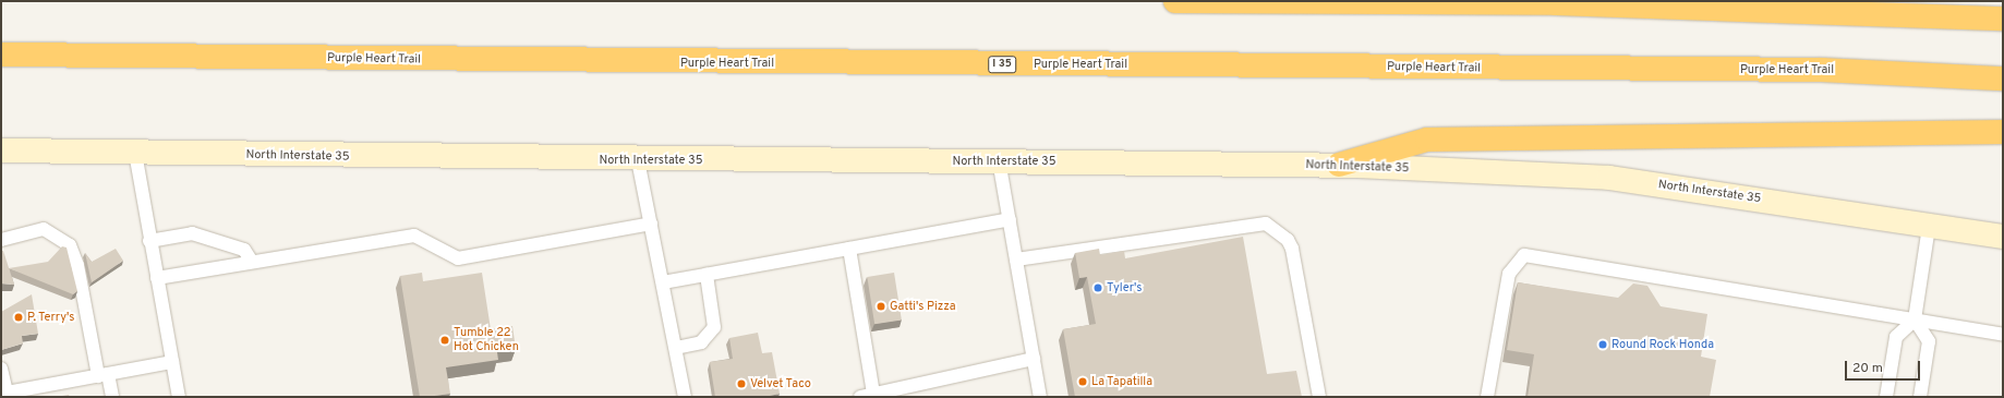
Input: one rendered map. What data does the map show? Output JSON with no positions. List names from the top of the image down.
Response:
{
  "streets": {
    "highway": ["Purple Heart Trail", "I 35"],
    "main road": ["North Interstate 35"]
  },
  "places": [
    "Tyler's",
    "Gatti's Pizza",
    "P. Terry's",
    "Tumble 22 Hot Chicken",
    "Round Rock Honda",
    "La Tapatilla",
    "Velvet Taco"
  ],
  "scale_bar": "20 m"
}
